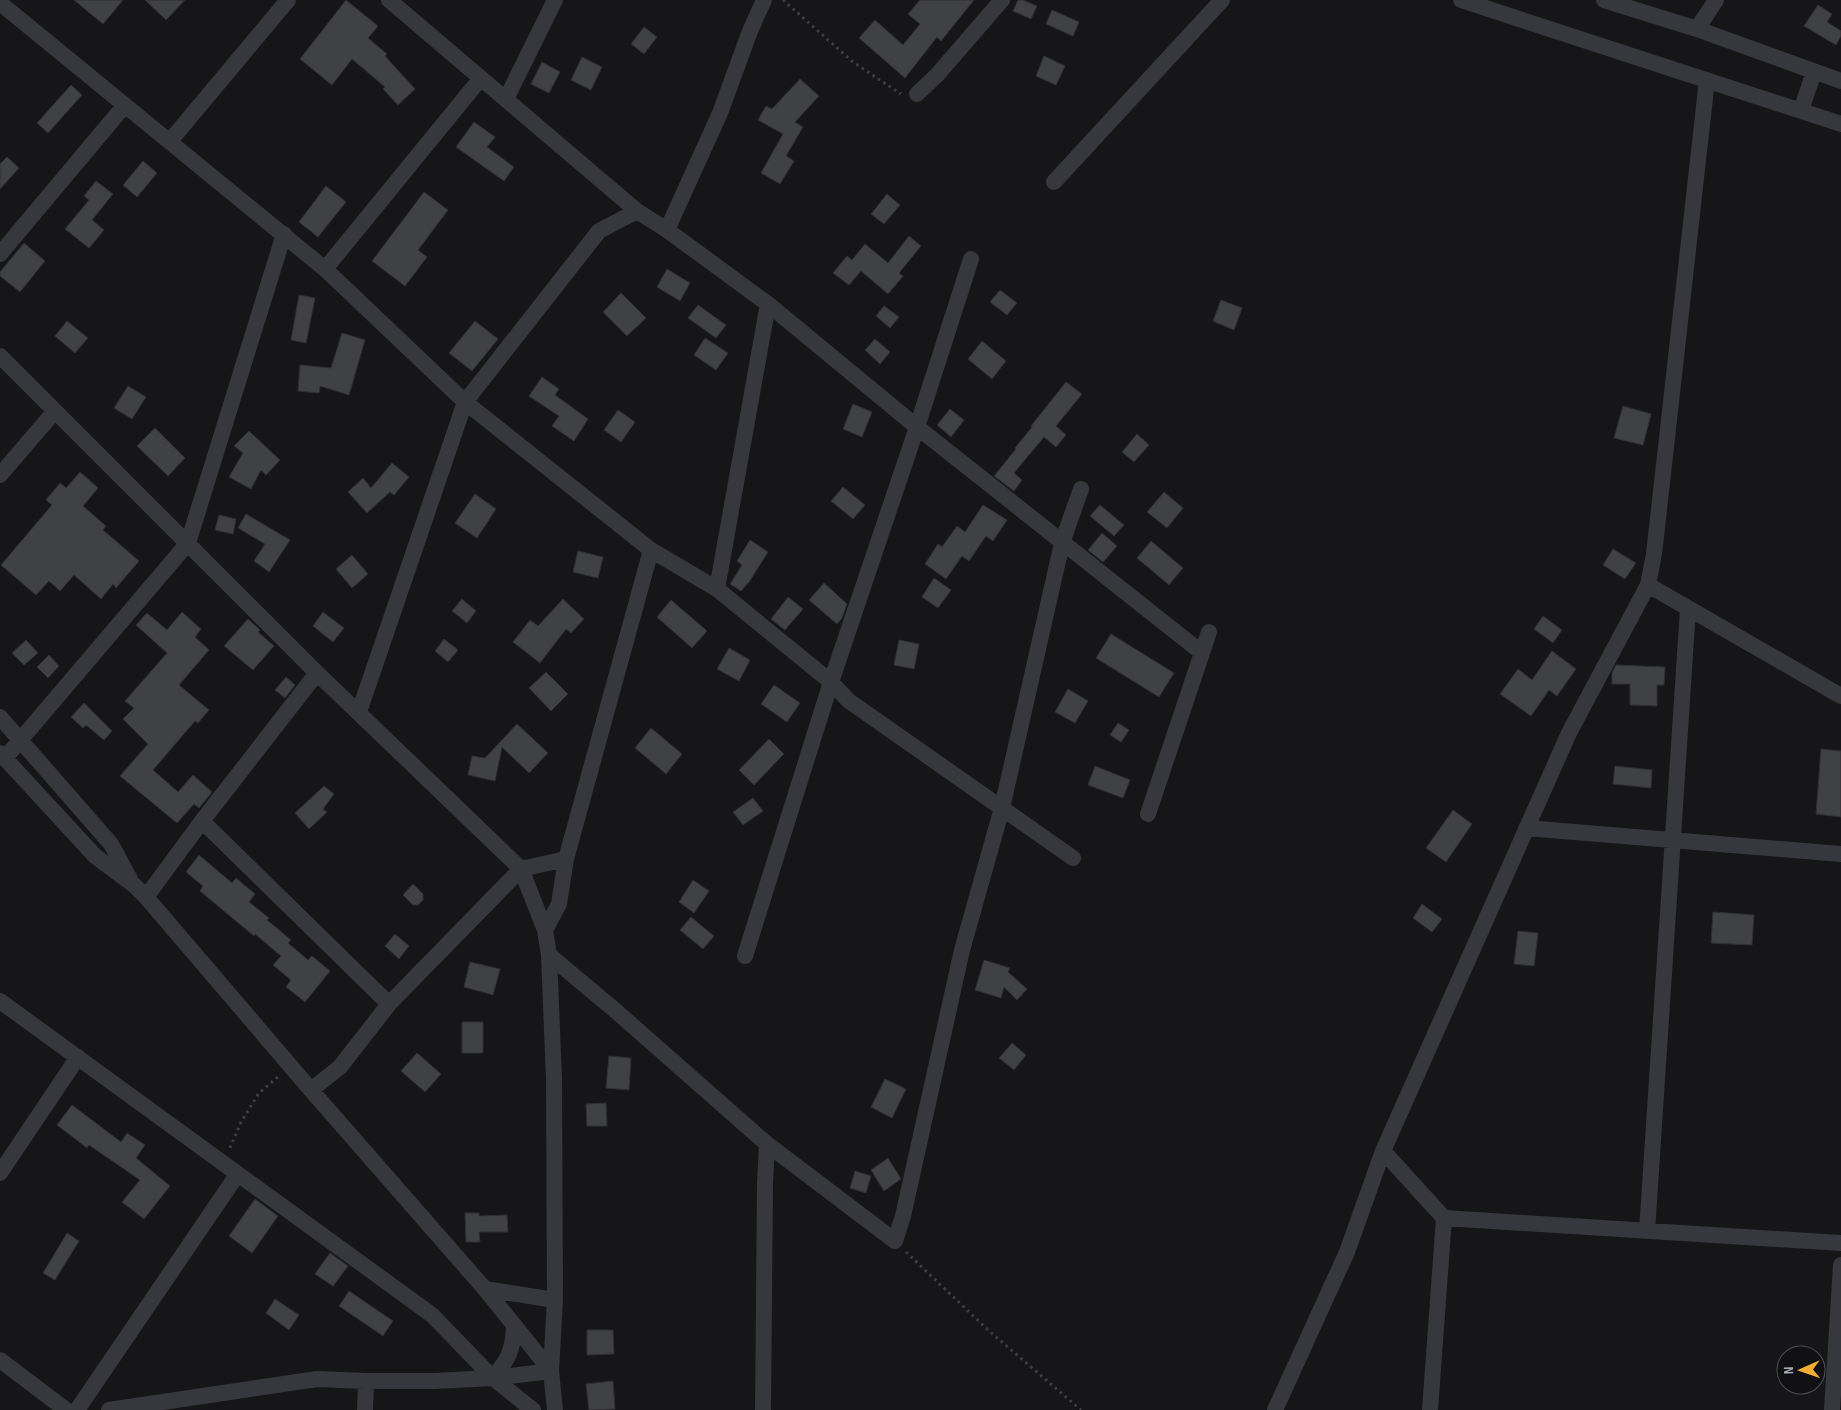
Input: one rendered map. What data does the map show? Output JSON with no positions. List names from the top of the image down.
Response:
{
  "north": "left"
}
